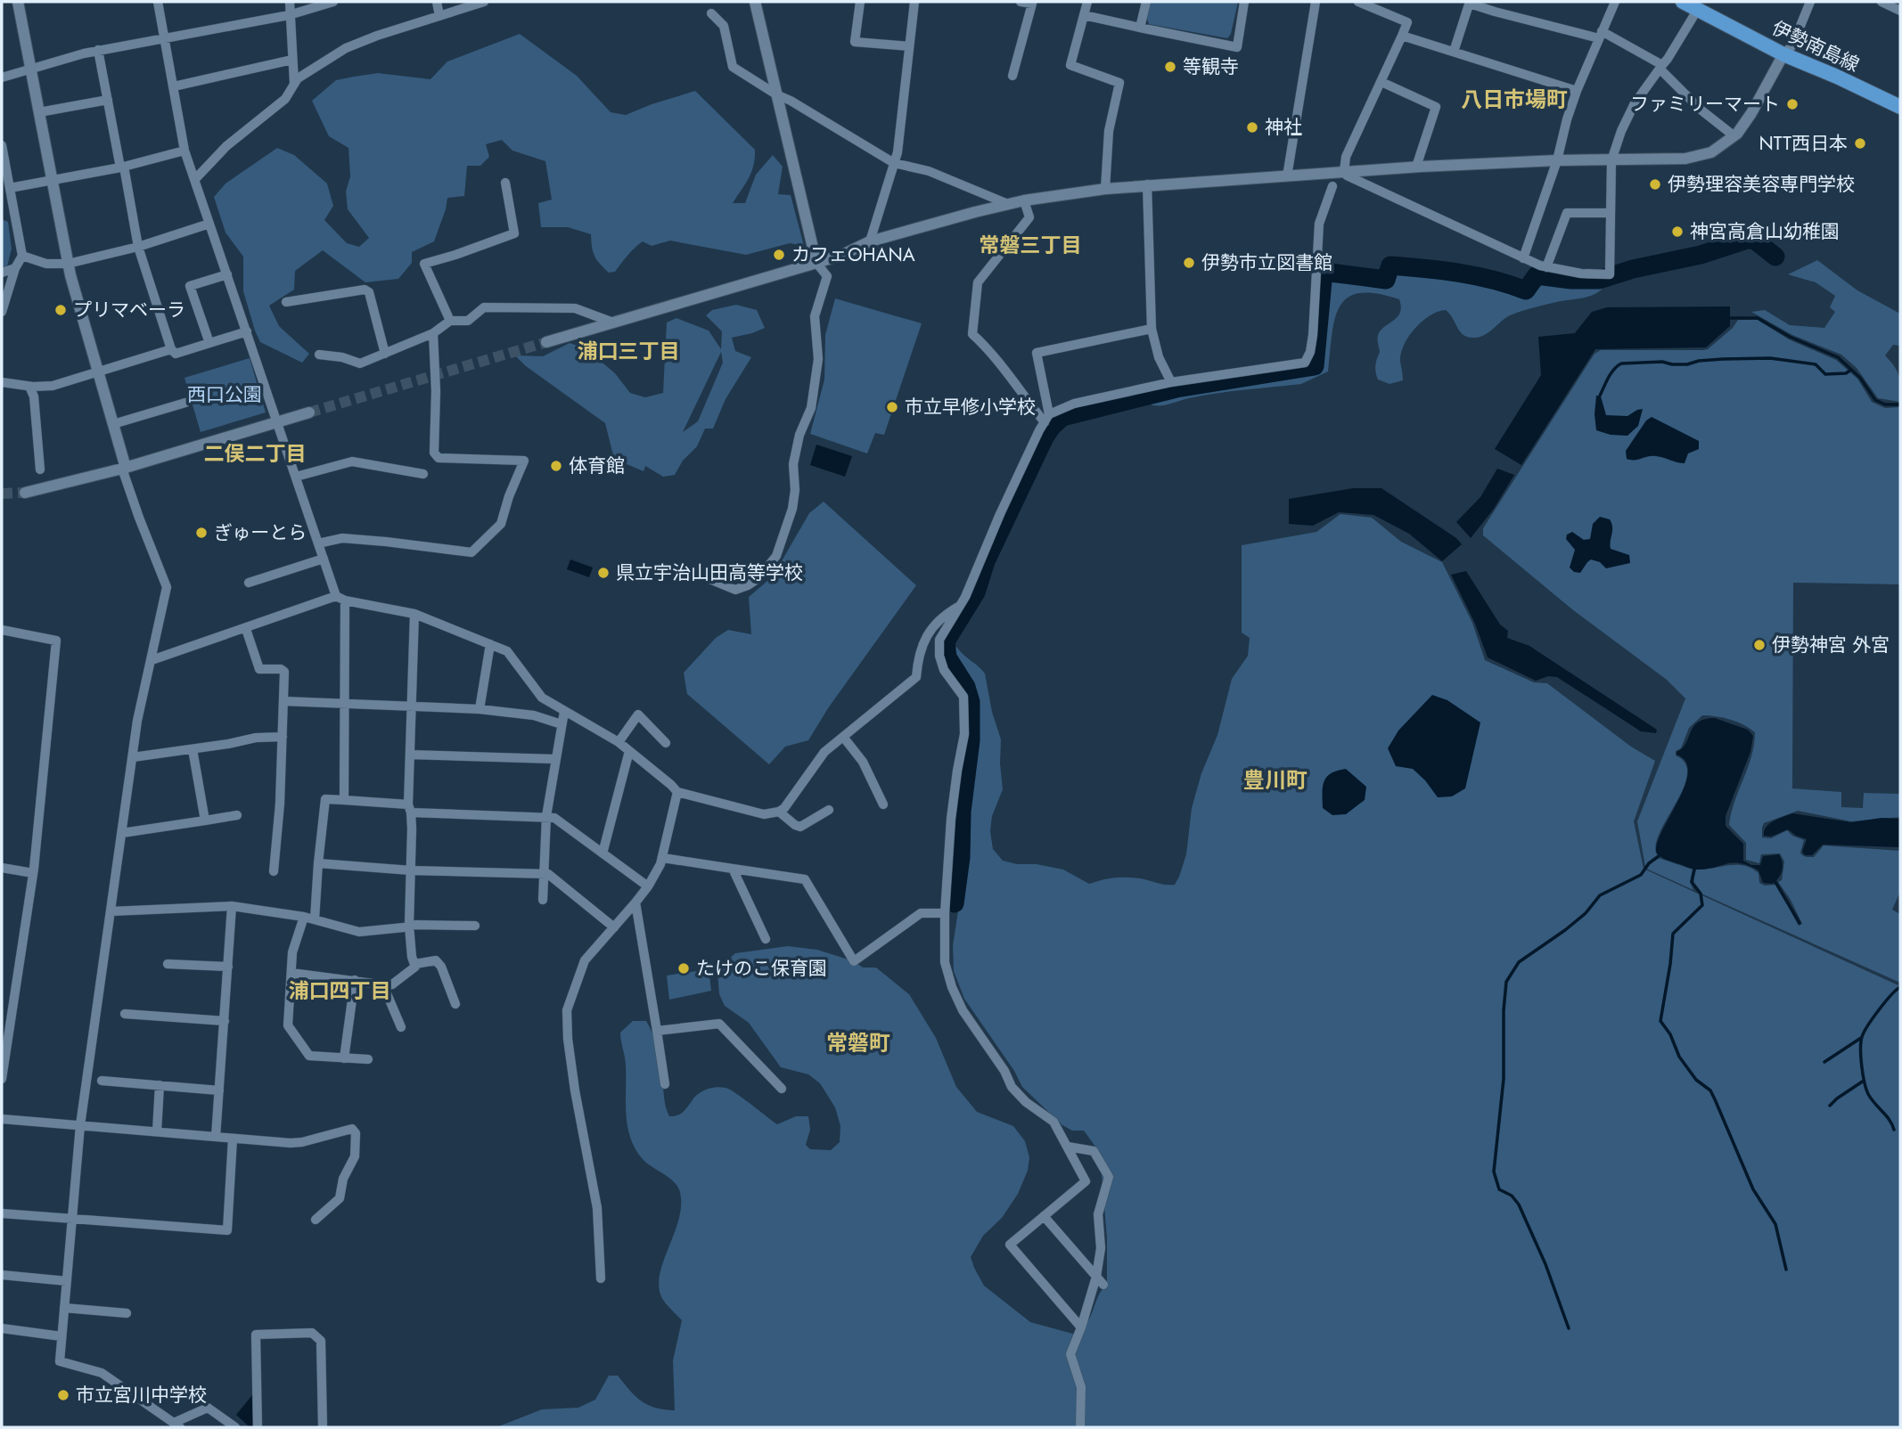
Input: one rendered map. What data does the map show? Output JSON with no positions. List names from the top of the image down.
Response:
{
  "streets": {
    "main road": ["伊勢南島線"]
  },
  "districts": [
    "八日市場町",
    "常磐三丁目",
    "浦口三丁目",
    "二俣二丁目",
    "豊川町",
    "浦口四丁目",
    "常磐町"
  ],
  "parks": ["西口公園"],
  "places": [
    "等観寺",
    "ファミリーマート",
    "神社",
    "NTT西日本",
    "伊勢理容美容専門学校",
    "神宮高倉山幼稚園",
    "カフェOHANA",
    "伊勢市立図書館",
    "プリマベーラ",
    "市立早修小学校",
    "体育館",
    "ぎゅーとら",
    "県立宇治山田高等学校",
    "伊勢神宮 外宮",
    "たけのこ保育園",
    "市立宮川中学校"
  ]
}
